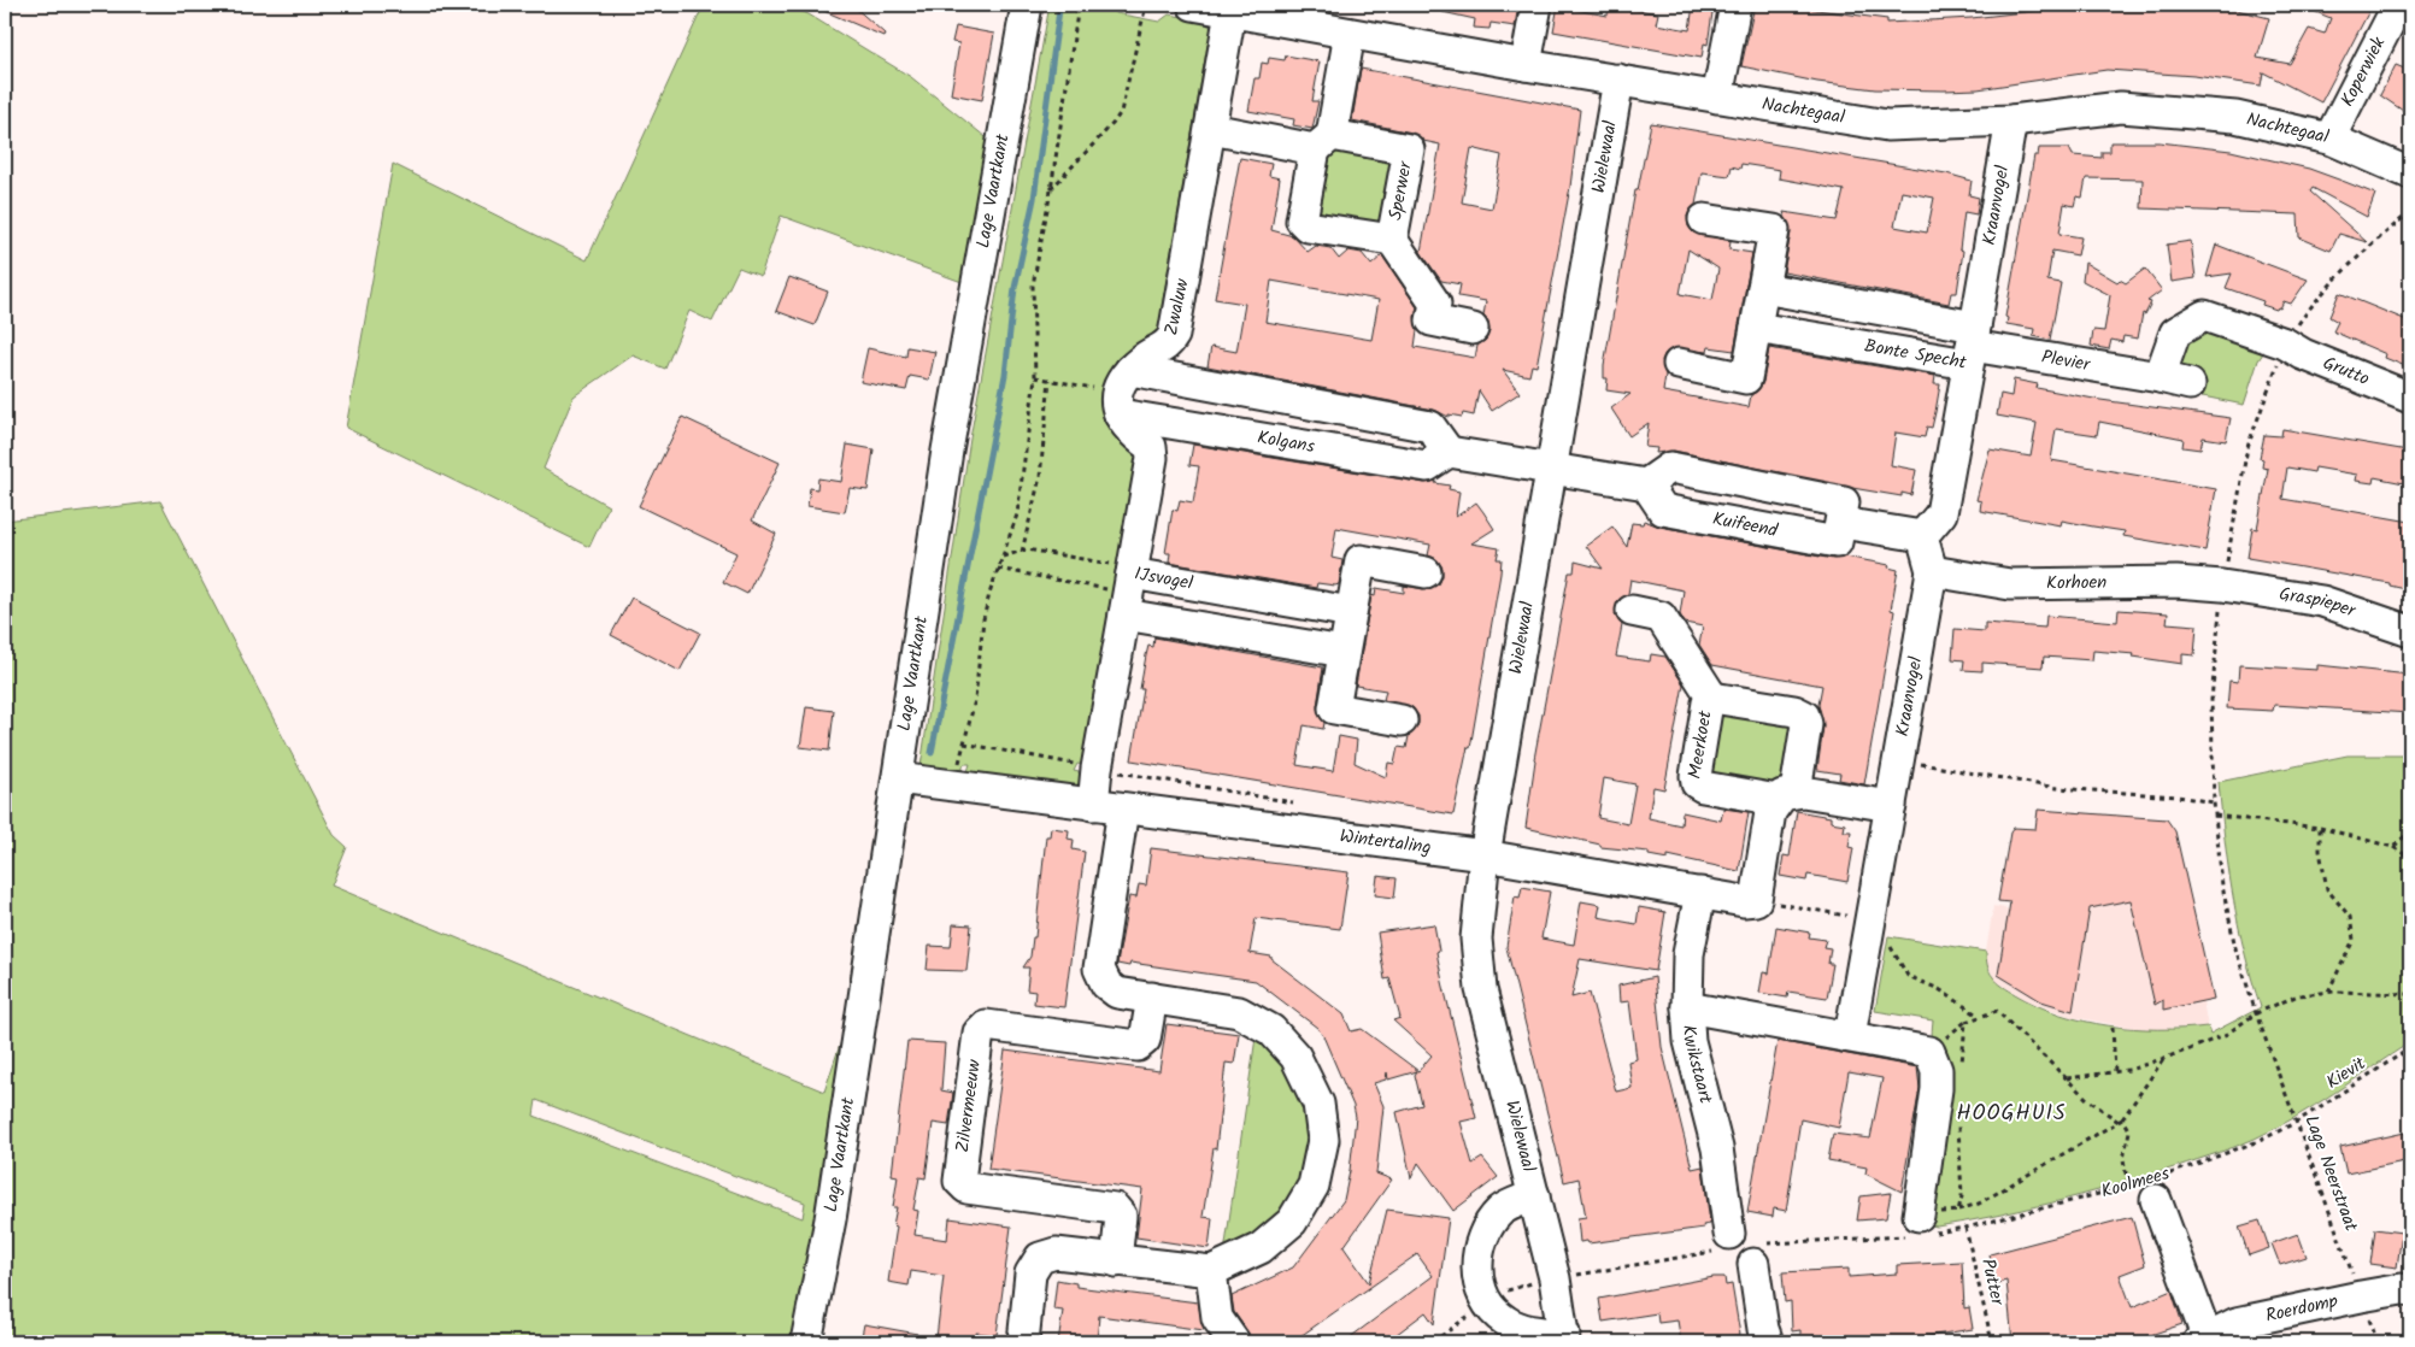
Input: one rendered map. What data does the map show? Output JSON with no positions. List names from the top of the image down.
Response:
{
  "streets": {
    "street": [
      "Koperwiek",
      "Nachtegaal",
      "Wielewaal",
      "Lage Vaartkant",
      "Sperwer",
      "Kraanvogel",
      "Zwaluw",
      "Bonte Specht",
      "Plevier",
      "Grutto",
      "Kolgans",
      "Kuifeend",
      "IJsvogel",
      "Korhoen",
      "Graspieper",
      "Meerkoet",
      "Wintertaling",
      "Kwikstaart",
      "Zilvermeeuw",
      "Koolmees",
      "Roerdomp"
    ],
    "path": ["Kievit", "Lage Neerstraat", "Putter"]
  },
  "crossings": [
    ["Koperwiek", "Nachtegaal"],
    ["Nachtegaal", "Wielewaal"],
    ["Nachtegaal", "Sperwer"],
    ["Nachtegaal", "Kraanvogel"],
    ["Nachtegaal", "Zwaluw"],
    ["Wielewaal", "Wintertaling"],
    ["Lage Vaartkant", "Wintertaling"],
    ["Sperwer", "Zwaluw"],
    ["Kraanvogel", "Bonte Specht"],
    ["Kraanvogel", "Plevier"],
    ["Kraanvogel", "Korhoen"],
    ["Kraanvogel", "Meerkoet"],
    ["Zwaluw", "Kolgans"],
    ["Bonte Specht", "Plevier"],
    ["Plevier", "Grutto"],
    ["Korhoen", "Graspieper"],
    ["Meerkoet", "Wintertaling"],
    ["Wintertaling", "Kwikstaart"],
    ["Kievit", "Lage Neerstraat"],
    ["Kievit", "Koolmees"],
    ["Lage Neerstraat", "Koolmees"],
    ["Lage Neerstraat", "Roerdomp"],
    ["Koolmees", "Putter"],
    ["Koolmees", "Roerdomp"]
  ],
  "districts": ["HOOGHUIS"]
}
